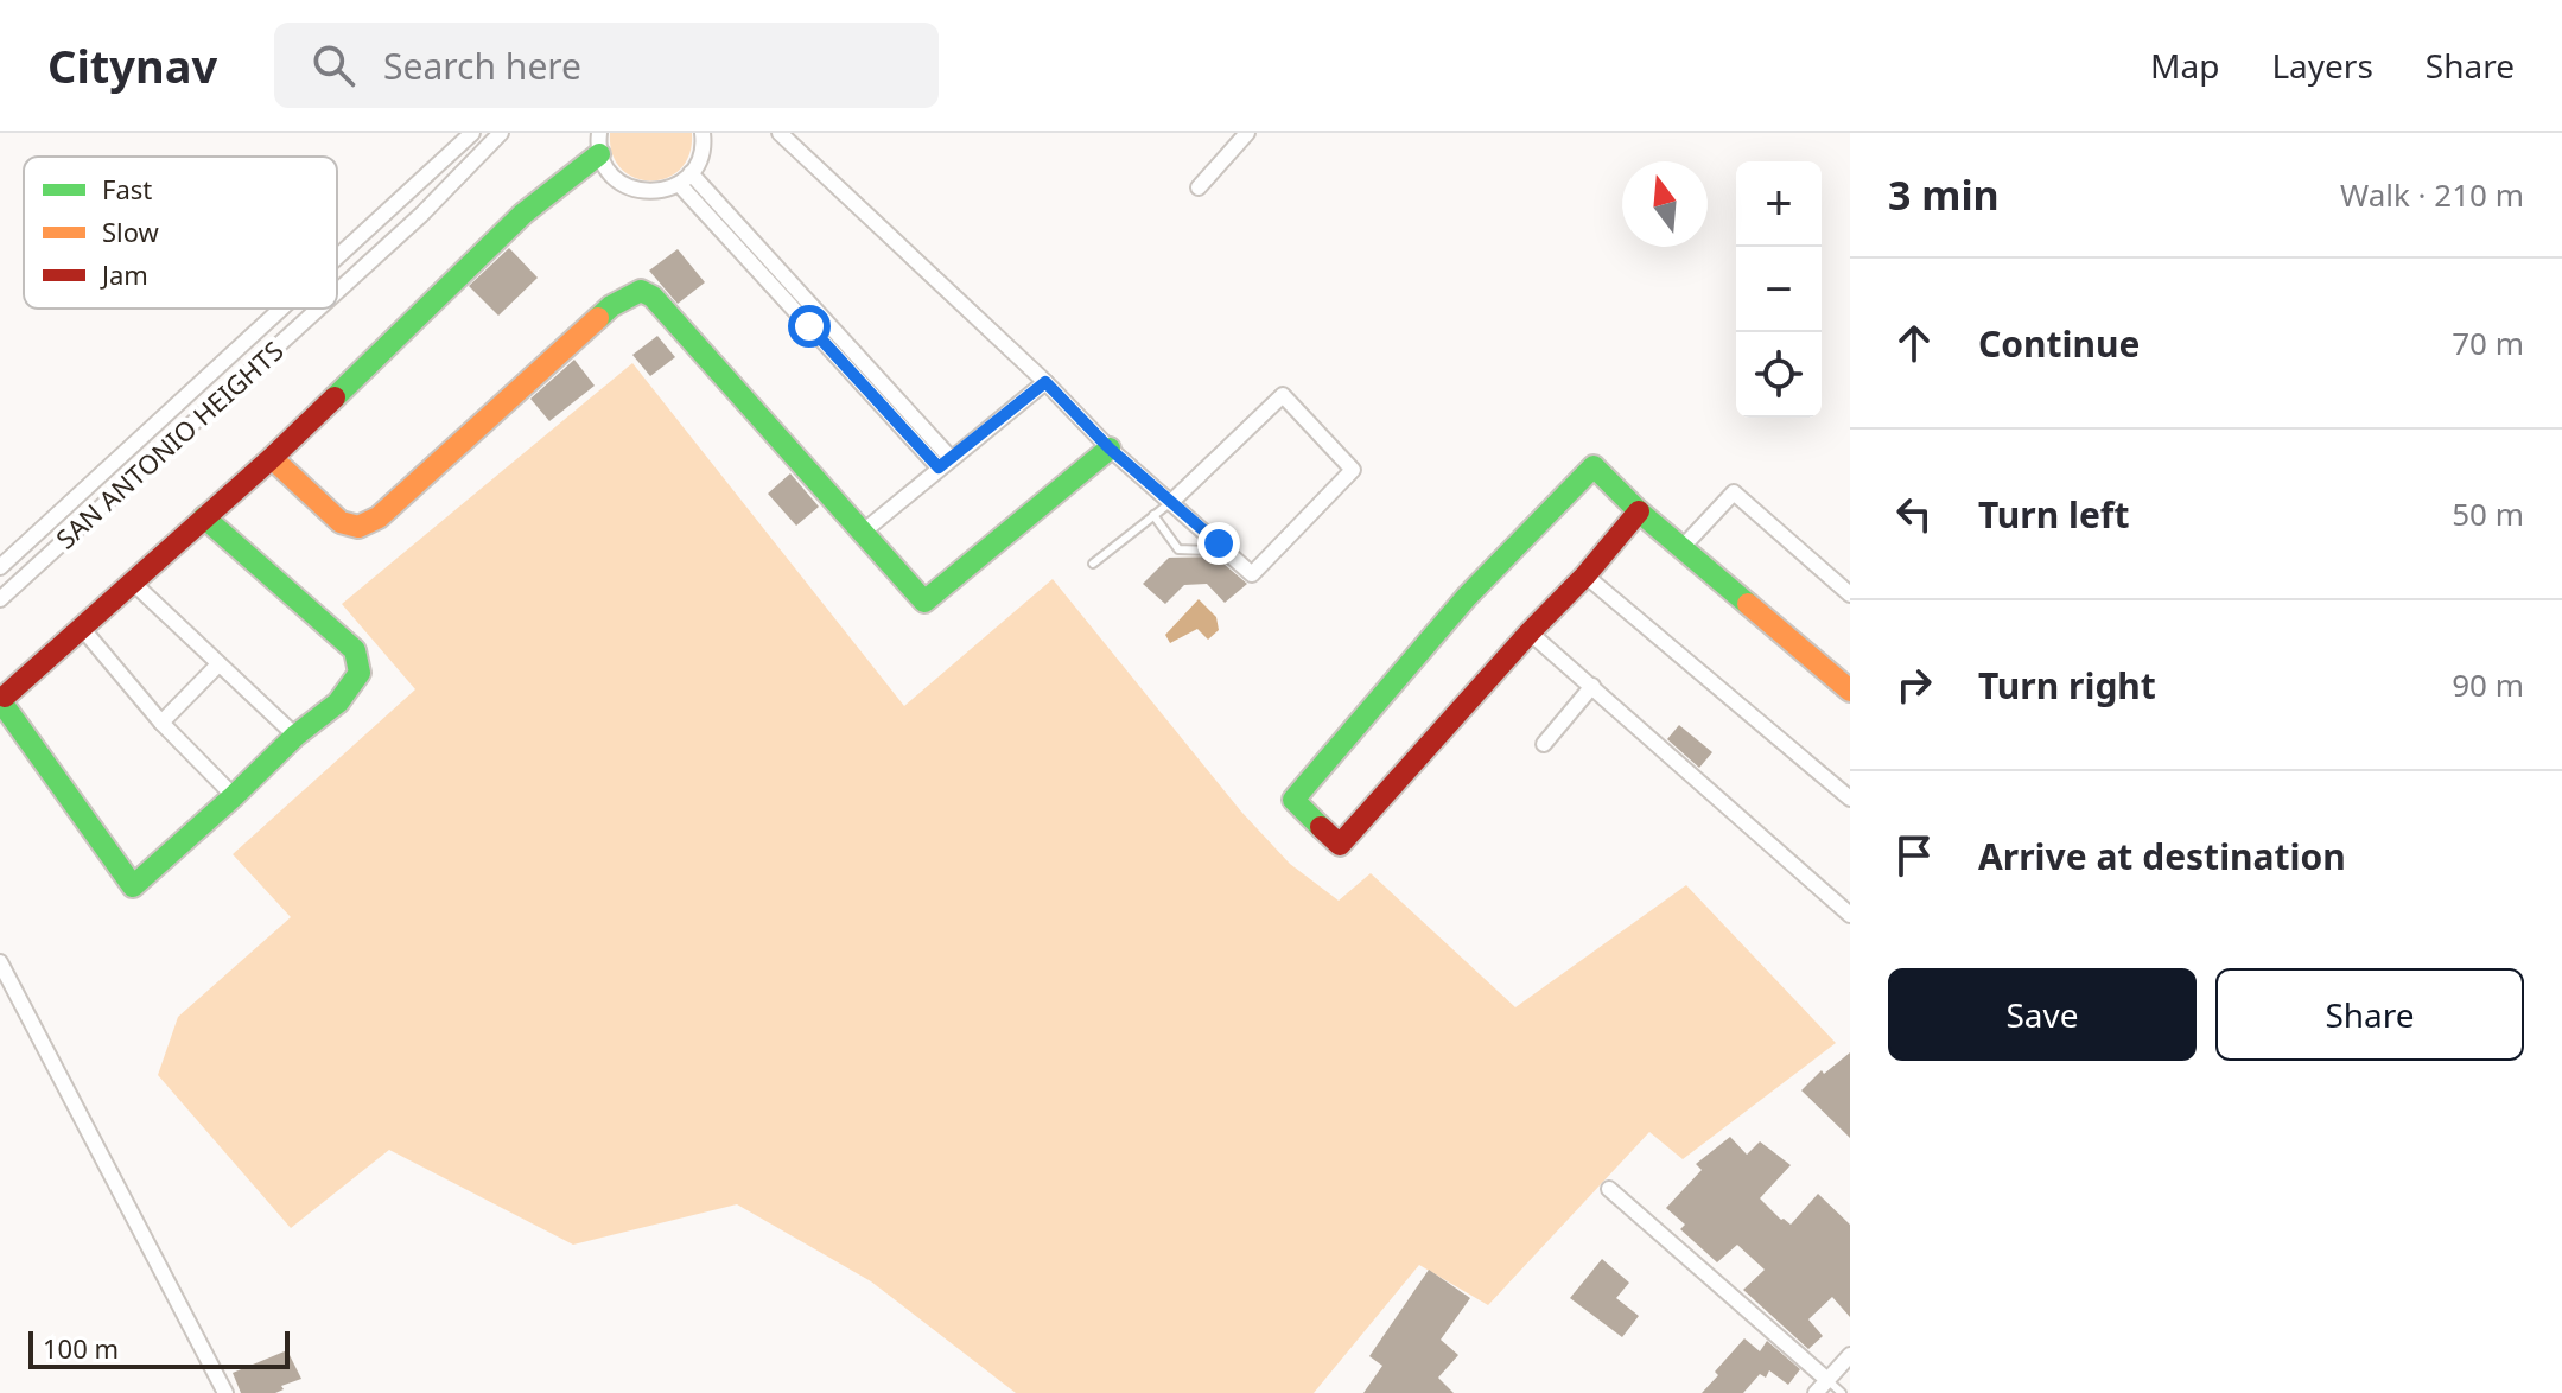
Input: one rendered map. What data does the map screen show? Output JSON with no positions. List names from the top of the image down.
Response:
{
  "streets": {
    "street": ["SAN ANTONIO HEIGHTS"]
  },
  "legend": ["Fast", "Slow", "Jam"],
  "scale_bar": "100 m",
  "north": "top",
  "page": {
    "header": "Citynav",
    "search": "Search here",
    "nav": ["Map", "Layers", "Share"],
    "heading": ["3 min", "Walk · 210 m"],
    "map_buttons": ["+", "−"],
    "list": [
      ["Continue", "70 m"],
      ["Turn left", "50 m"],
      ["Turn right", "90 m"],
      "Arrive at destination"
    ],
    "buttons": ["Save", "Share"],
    "scale": "100 m"
  }
}
